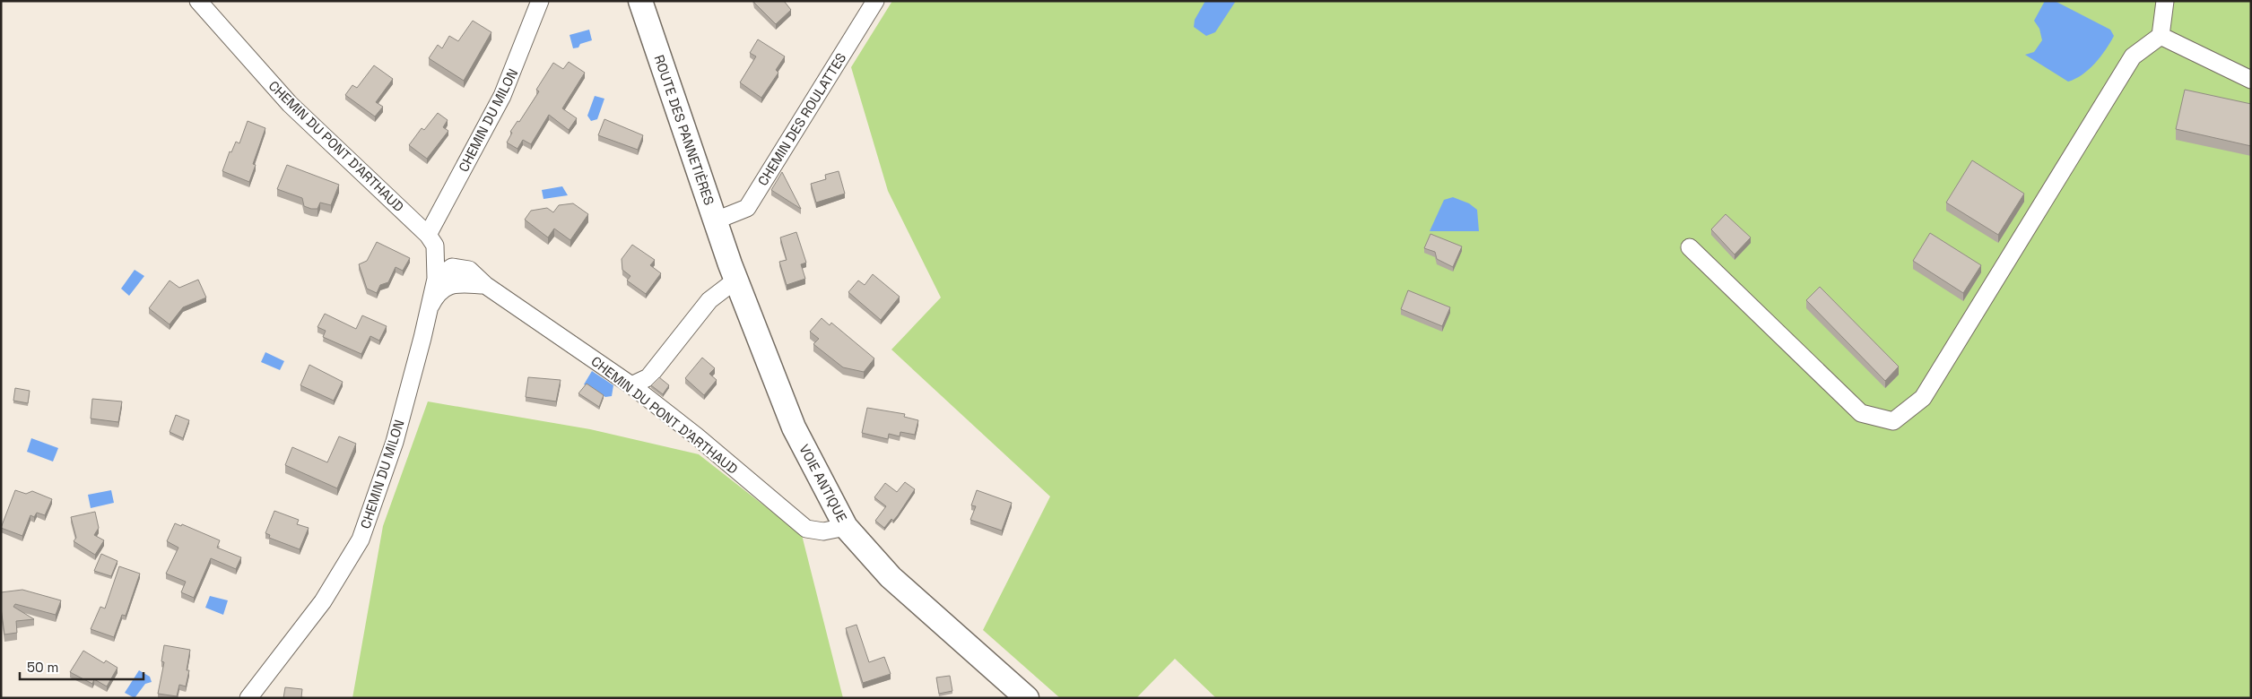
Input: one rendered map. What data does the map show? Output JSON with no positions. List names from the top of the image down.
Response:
{
  "streets": {
    "street": [
      "CHEMIN DES ROULATTES",
      "CHEMIN DU MILON",
      "ROUTE DES PANNETIÈRES",
      "CHEMIN DU PONT D'ARTHAUD",
      "VOIE ANTIQUE"
    ]
  },
  "crossings": [
    ["CHEMIN DES ROULATTES", "ROUTE DES PANNETIÈRES"],
    ["CHEMIN DU MILON", "CHEMIN DU PONT D'ARTHAUD"],
    ["ROUTE DES PANNETIÈRES", "VOIE ANTIQUE"],
    ["CHEMIN DU PONT D'ARTHAUD", "VOIE ANTIQUE"]
  ],
  "scale_bar": "50 m"
}
